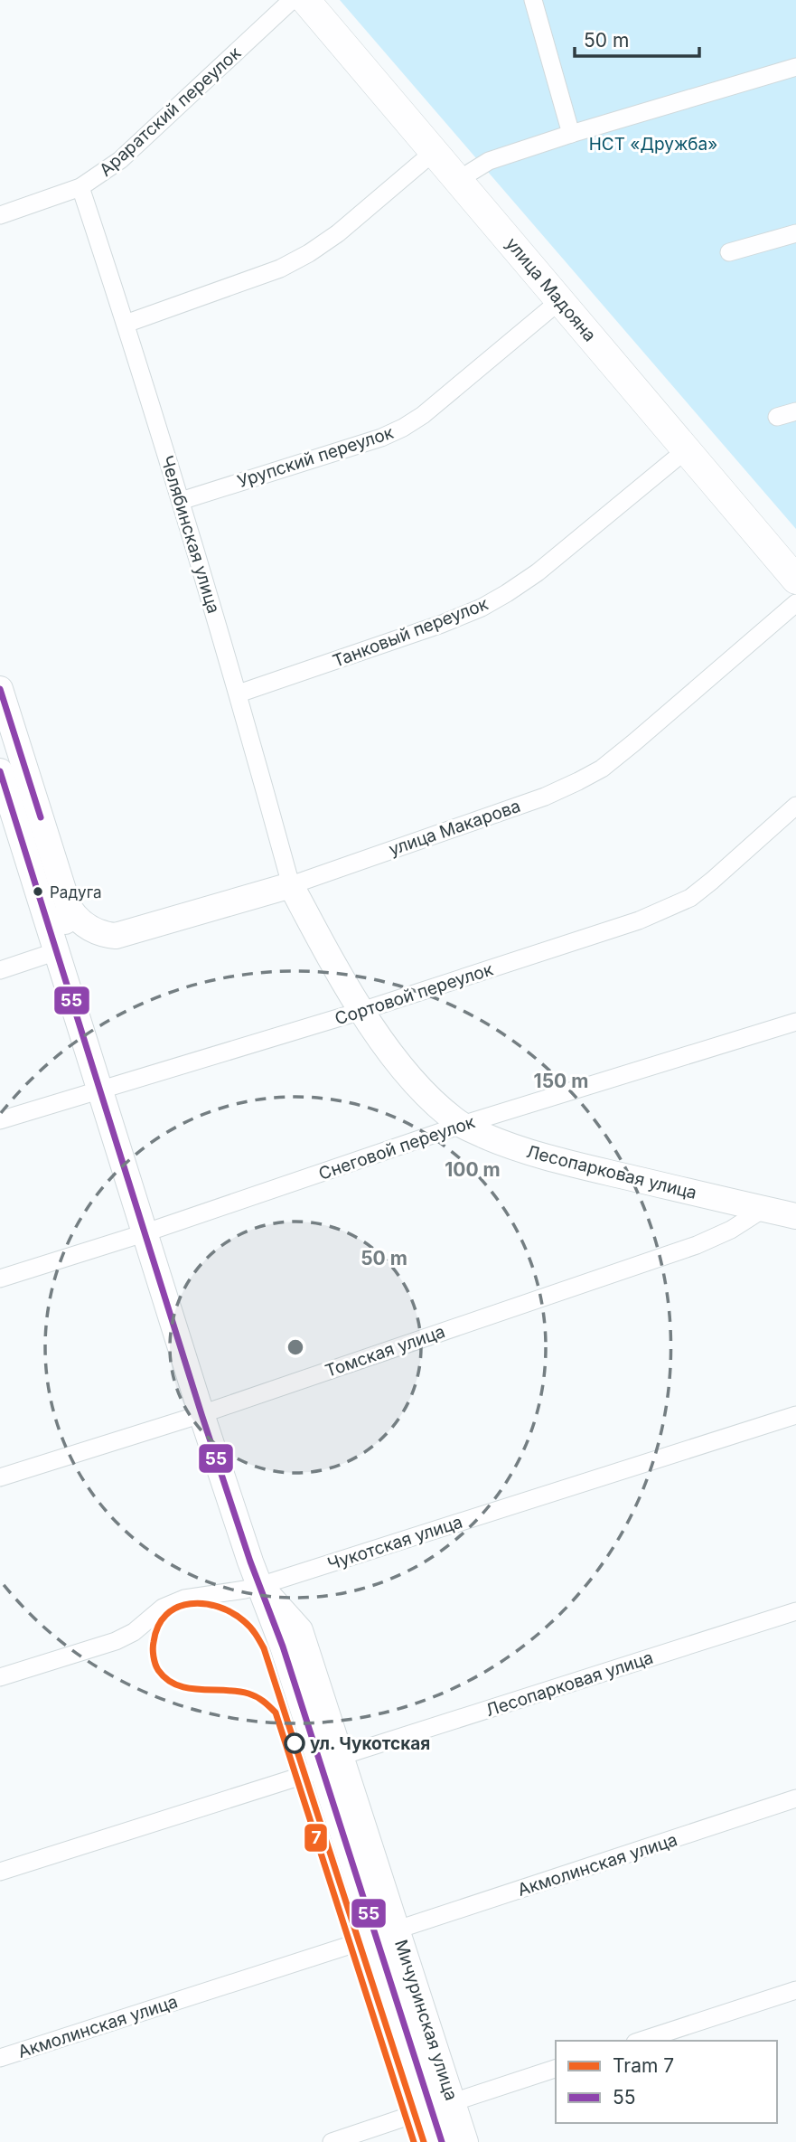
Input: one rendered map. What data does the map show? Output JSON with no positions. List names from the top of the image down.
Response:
{
  "streets": {
    "main road": [
      "улица Мадояна",
      "улица Макарова",
      "Лесопарковая улица",
      "Мичуринская улица"
    ],
    "street": [
      "Араратский переулок",
      "Урупский переулок",
      "Челябинская улица",
      "Танковый переулок",
      "Сортовой переулок",
      "Снеговой переулок",
      "Томская улица",
      "Чукотская улица",
      "Акмолинская улица"
    ]
  },
  "crossings": [
    ["Араратский переулок", "Челябинская улица"],
    ["улица Мадояна", "Урупский переулок"],
    ["улица Мадояна", "Танковый переулок"],
    ["Урупский переулок", "Челябинская улица"],
    ["Челябинская улица", "Танковый переулок"],
    ["Челябинская улица", "улица Макарова"],
    ["Челябинская улица", "Лесопарковая улица"],
    ["улица Макарова", "Лесопарковая улица"],
    ["Сортовой переулок", "Лесопарковая улица"],
    ["Сортовой переулок", "Мичуринская улица"],
    ["Снеговой переулок", "Лесопарковая улица"],
    ["Снеговой переулок", "Мичуринская улица"],
    ["Лесопарковая улица", "Томская улица"],
    ["Лесопарковая улица", "Мичуринская улица"],
    ["Томская улица", "Мичуринская улица"],
    ["Чукотская улица", "Мичуринская улица"],
    ["Акмолинская улица", "Мичуринская улица"]
  ],
  "parks": ["НСТ «Дружба»"],
  "places": ["Радуга", "ул. Чукотская"],
  "lines": ["transit line 55", "tram line 7"],
  "legend": ["Tram 7", "55"],
  "scale_bar": "50 m",
  "rings": ["150 m", "100 m", "50 m"]
}
